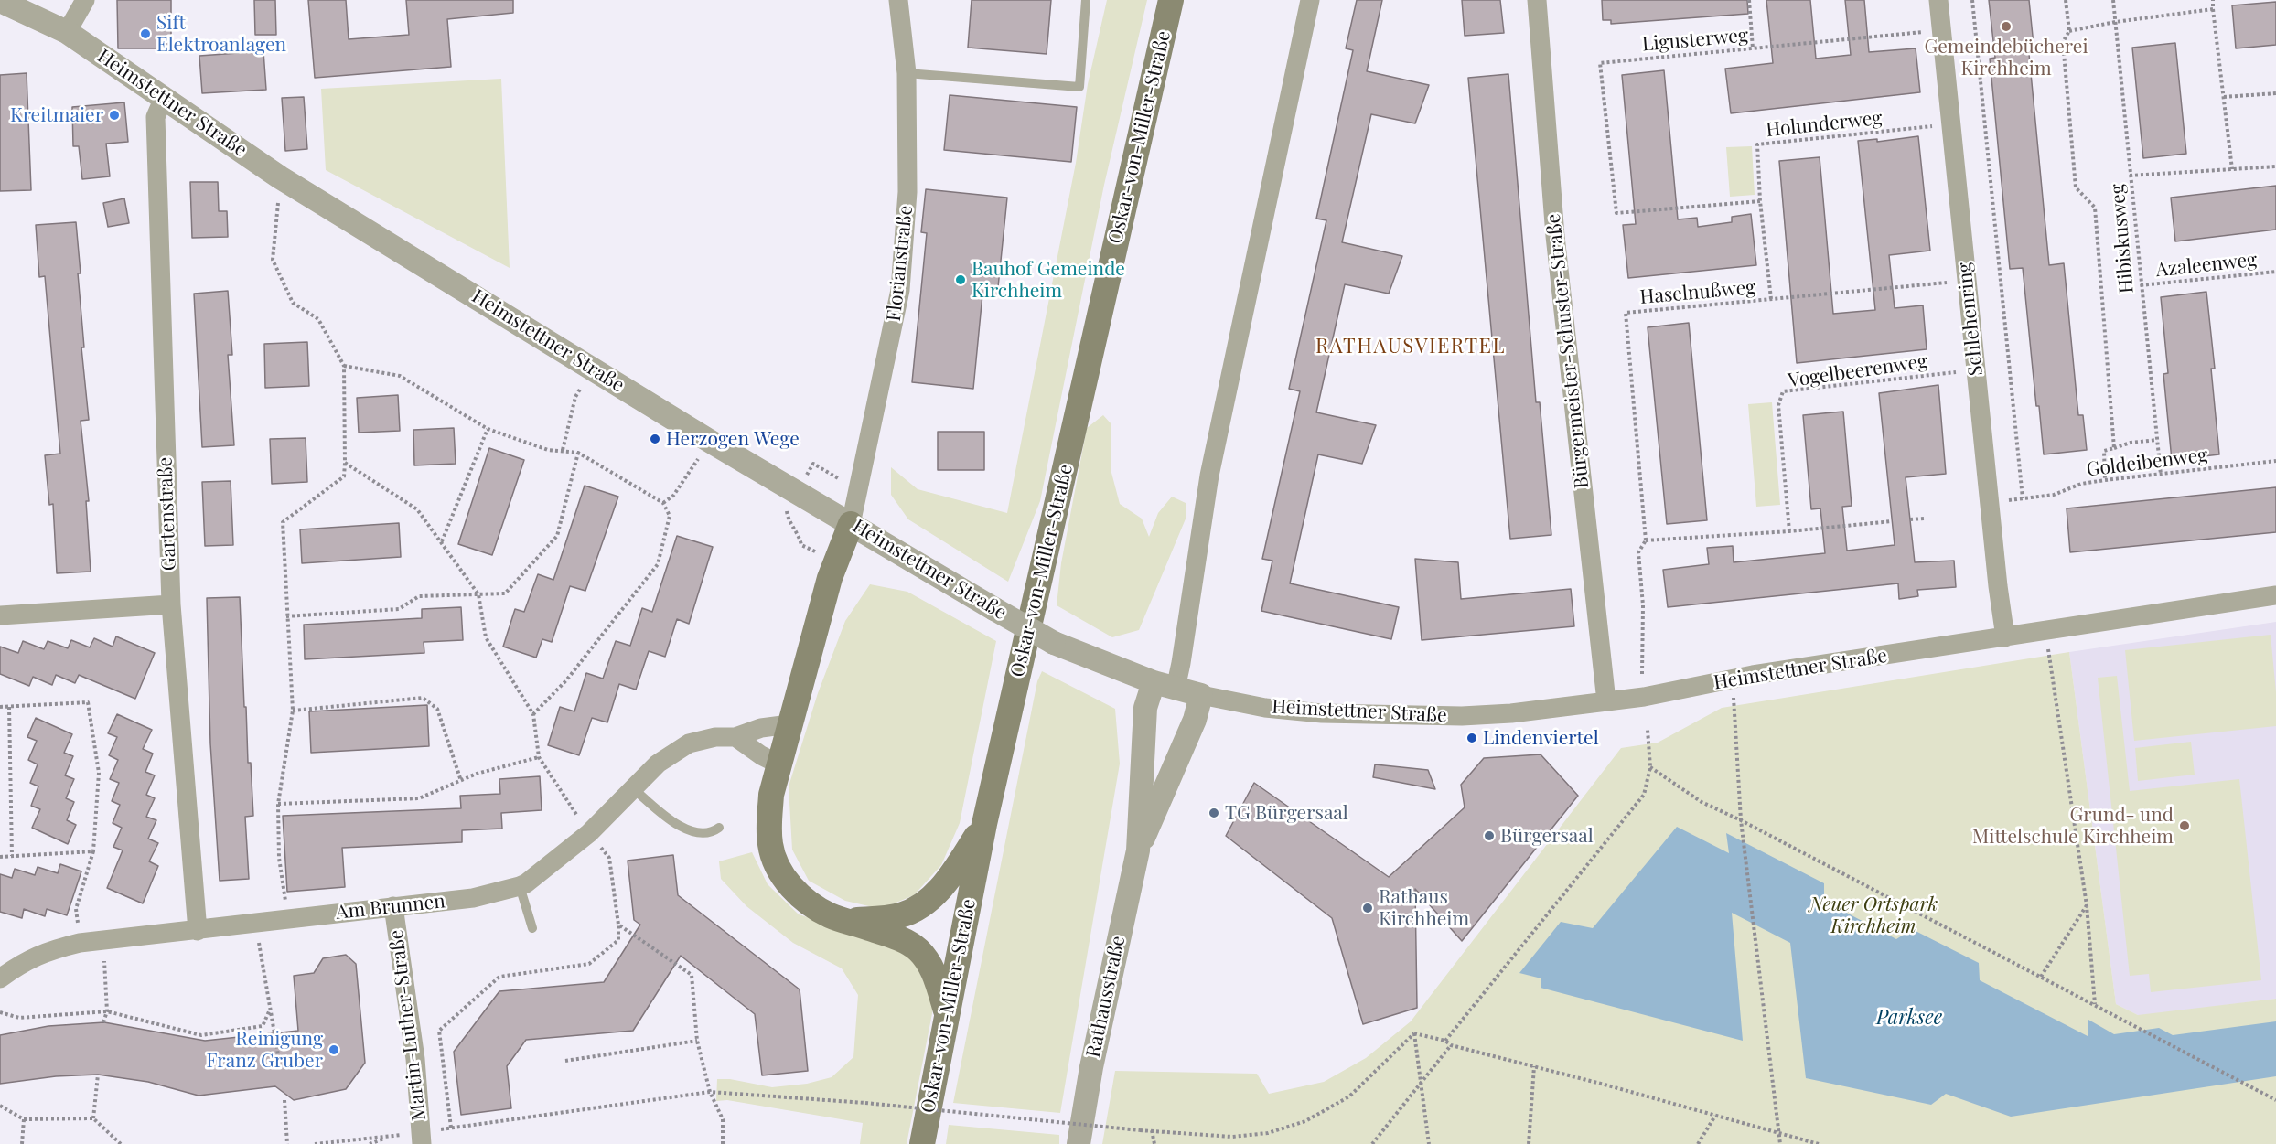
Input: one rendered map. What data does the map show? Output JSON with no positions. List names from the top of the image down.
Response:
{
  "streets": {
    "main road": ["Oskar-von-Miller-Straße"],
    "street": [
      "Heimstettner Straße",
      "Florianstraße",
      "Schlehenring",
      "Bürgermeister-Schuster-Straße",
      "Gartenstraße",
      "Am Brunnen",
      "Rathausstraße",
      "Martin-Luther-Straße"
    ],
    "path": [
      "Ligusterweg",
      "Holunderweg",
      "Hibiskusweg",
      "Azaleenweg",
      "Haselnußweg",
      "Vogelbeerenweg",
      "Goldeibenweg"
    ]
  },
  "crossings": [
    ["Ligusterweg", "Holunderweg"],
    ["Ligusterweg", "Schlehenring"],
    ["Heimstettner Straße", "Florianstraße"],
    ["Heimstettner Straße", "Schlehenring"],
    ["Heimstettner Straße", "Bürgermeister-Schuster-Straße"],
    ["Heimstettner Straße", "Gartenstraße"],
    ["Heimstettner Straße", "Rathausstraße"],
    ["Holunderweg", "Haselnußweg"],
    ["Holunderweg", "Schlehenring"],
    ["Hibiskusweg", "Azaleenweg"],
    ["Hibiskusweg", "Goldeibenweg"],
    ["Haselnußweg", "Schlehenring"],
    ["Schlehenring", "Vogelbeerenweg"],
    ["Gartenstraße", "Am Brunnen"],
    ["Am Brunnen", "Martin-Luther-Straße"]
  ],
  "districts": ["RATHAUSVIERTEL"],
  "water": ["Parksee"],
  "parks": ["Neuer Ortspark Kirchheim"],
  "places": [
    "Gemeindebücherei Kirchheim",
    "Sift Elektroanlagen",
    "Kreitmaier",
    "Bauhof Gemeinde Kirchheim",
    "Herzogen Wege",
    "Lindenviertel",
    "TG Bürgersaal",
    "Grund- und Mittelschule Kirchheim",
    "Bürgersaal",
    "Rathaus Kirchheim",
    "Reinigung Franz Gruber"
  ]
}
